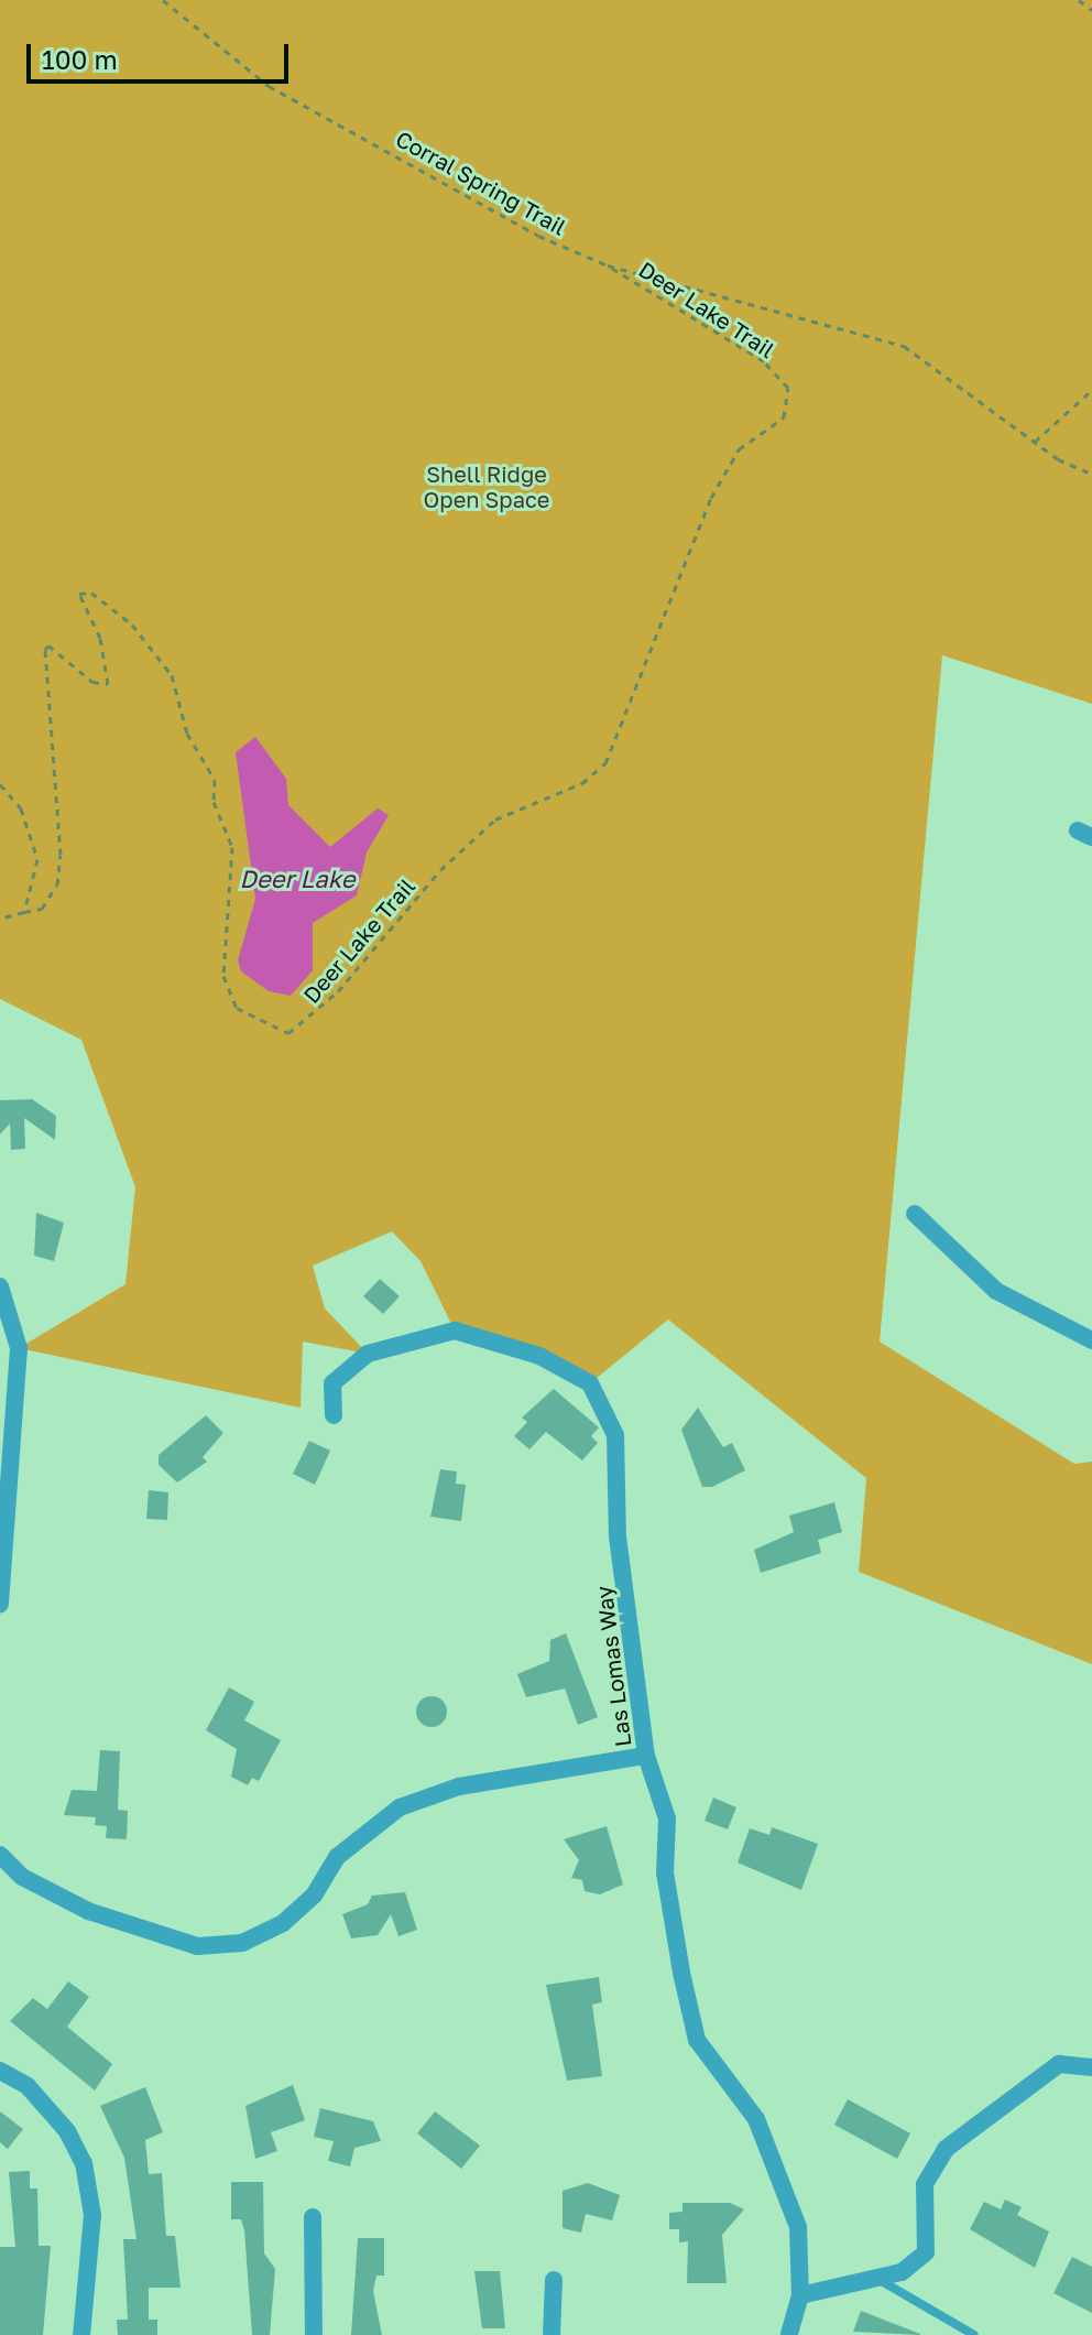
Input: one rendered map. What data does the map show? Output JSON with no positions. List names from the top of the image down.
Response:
{
  "streets": {
    "street": ["Las Lomas Way"],
    "path": ["Corral Spring Trail", "Deer Lake Trail"]
  },
  "crossings": [
    ["Corral Spring Trail", "Deer Lake Trail"]
  ],
  "water": ["Deer Lake"],
  "parks": ["Shell Ridge Open Space"],
  "scale_bar": "100 m"
}
